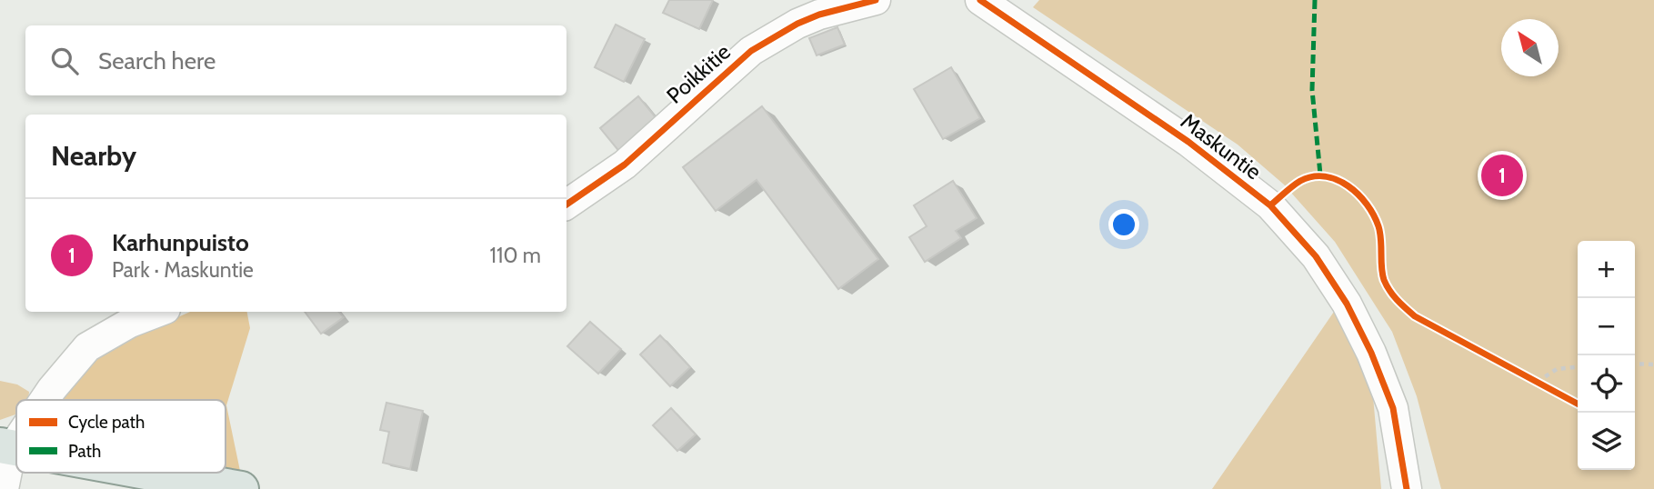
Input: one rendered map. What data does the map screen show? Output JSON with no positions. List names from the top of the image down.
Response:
{
  "streets": {
    "street": ["Poikkitie", "Maskuntie"]
  },
  "legend": ["Cycle path", "Path"],
  "north": "top left",
  "page": {
    "search": "Search here",
    "heading": "Nearby",
    "pins": "1",
    "list": [
      {
        "mark": "1",
        "name": "Karhunpuisto",
        "note": "Park · Maskuntie",
        "value": "110 m"
      }
    ],
    "map_buttons": ["+", "−"]
  }
}
